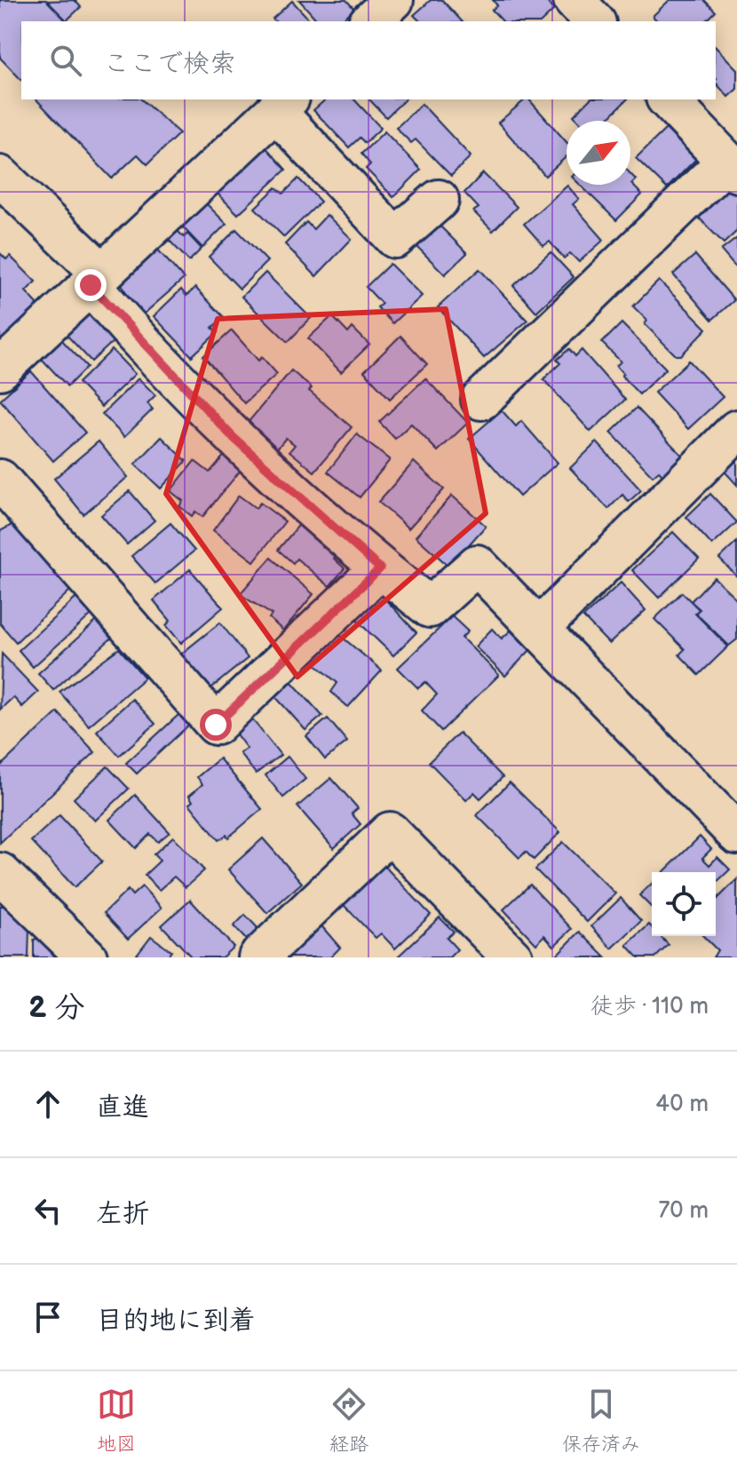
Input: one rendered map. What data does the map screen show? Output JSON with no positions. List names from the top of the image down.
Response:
{
  "north": "top right",
  "page": {
    "search": "ここで検索",
    "heading": ["2 分", "徒歩 · 110 m"],
    "list": [
      ["直進", "40 m"],
      ["左折", "70 m"],
      "目的地に到着"
    ],
    "nav": ["地図", "経路", "保存済み"]
  }
}
